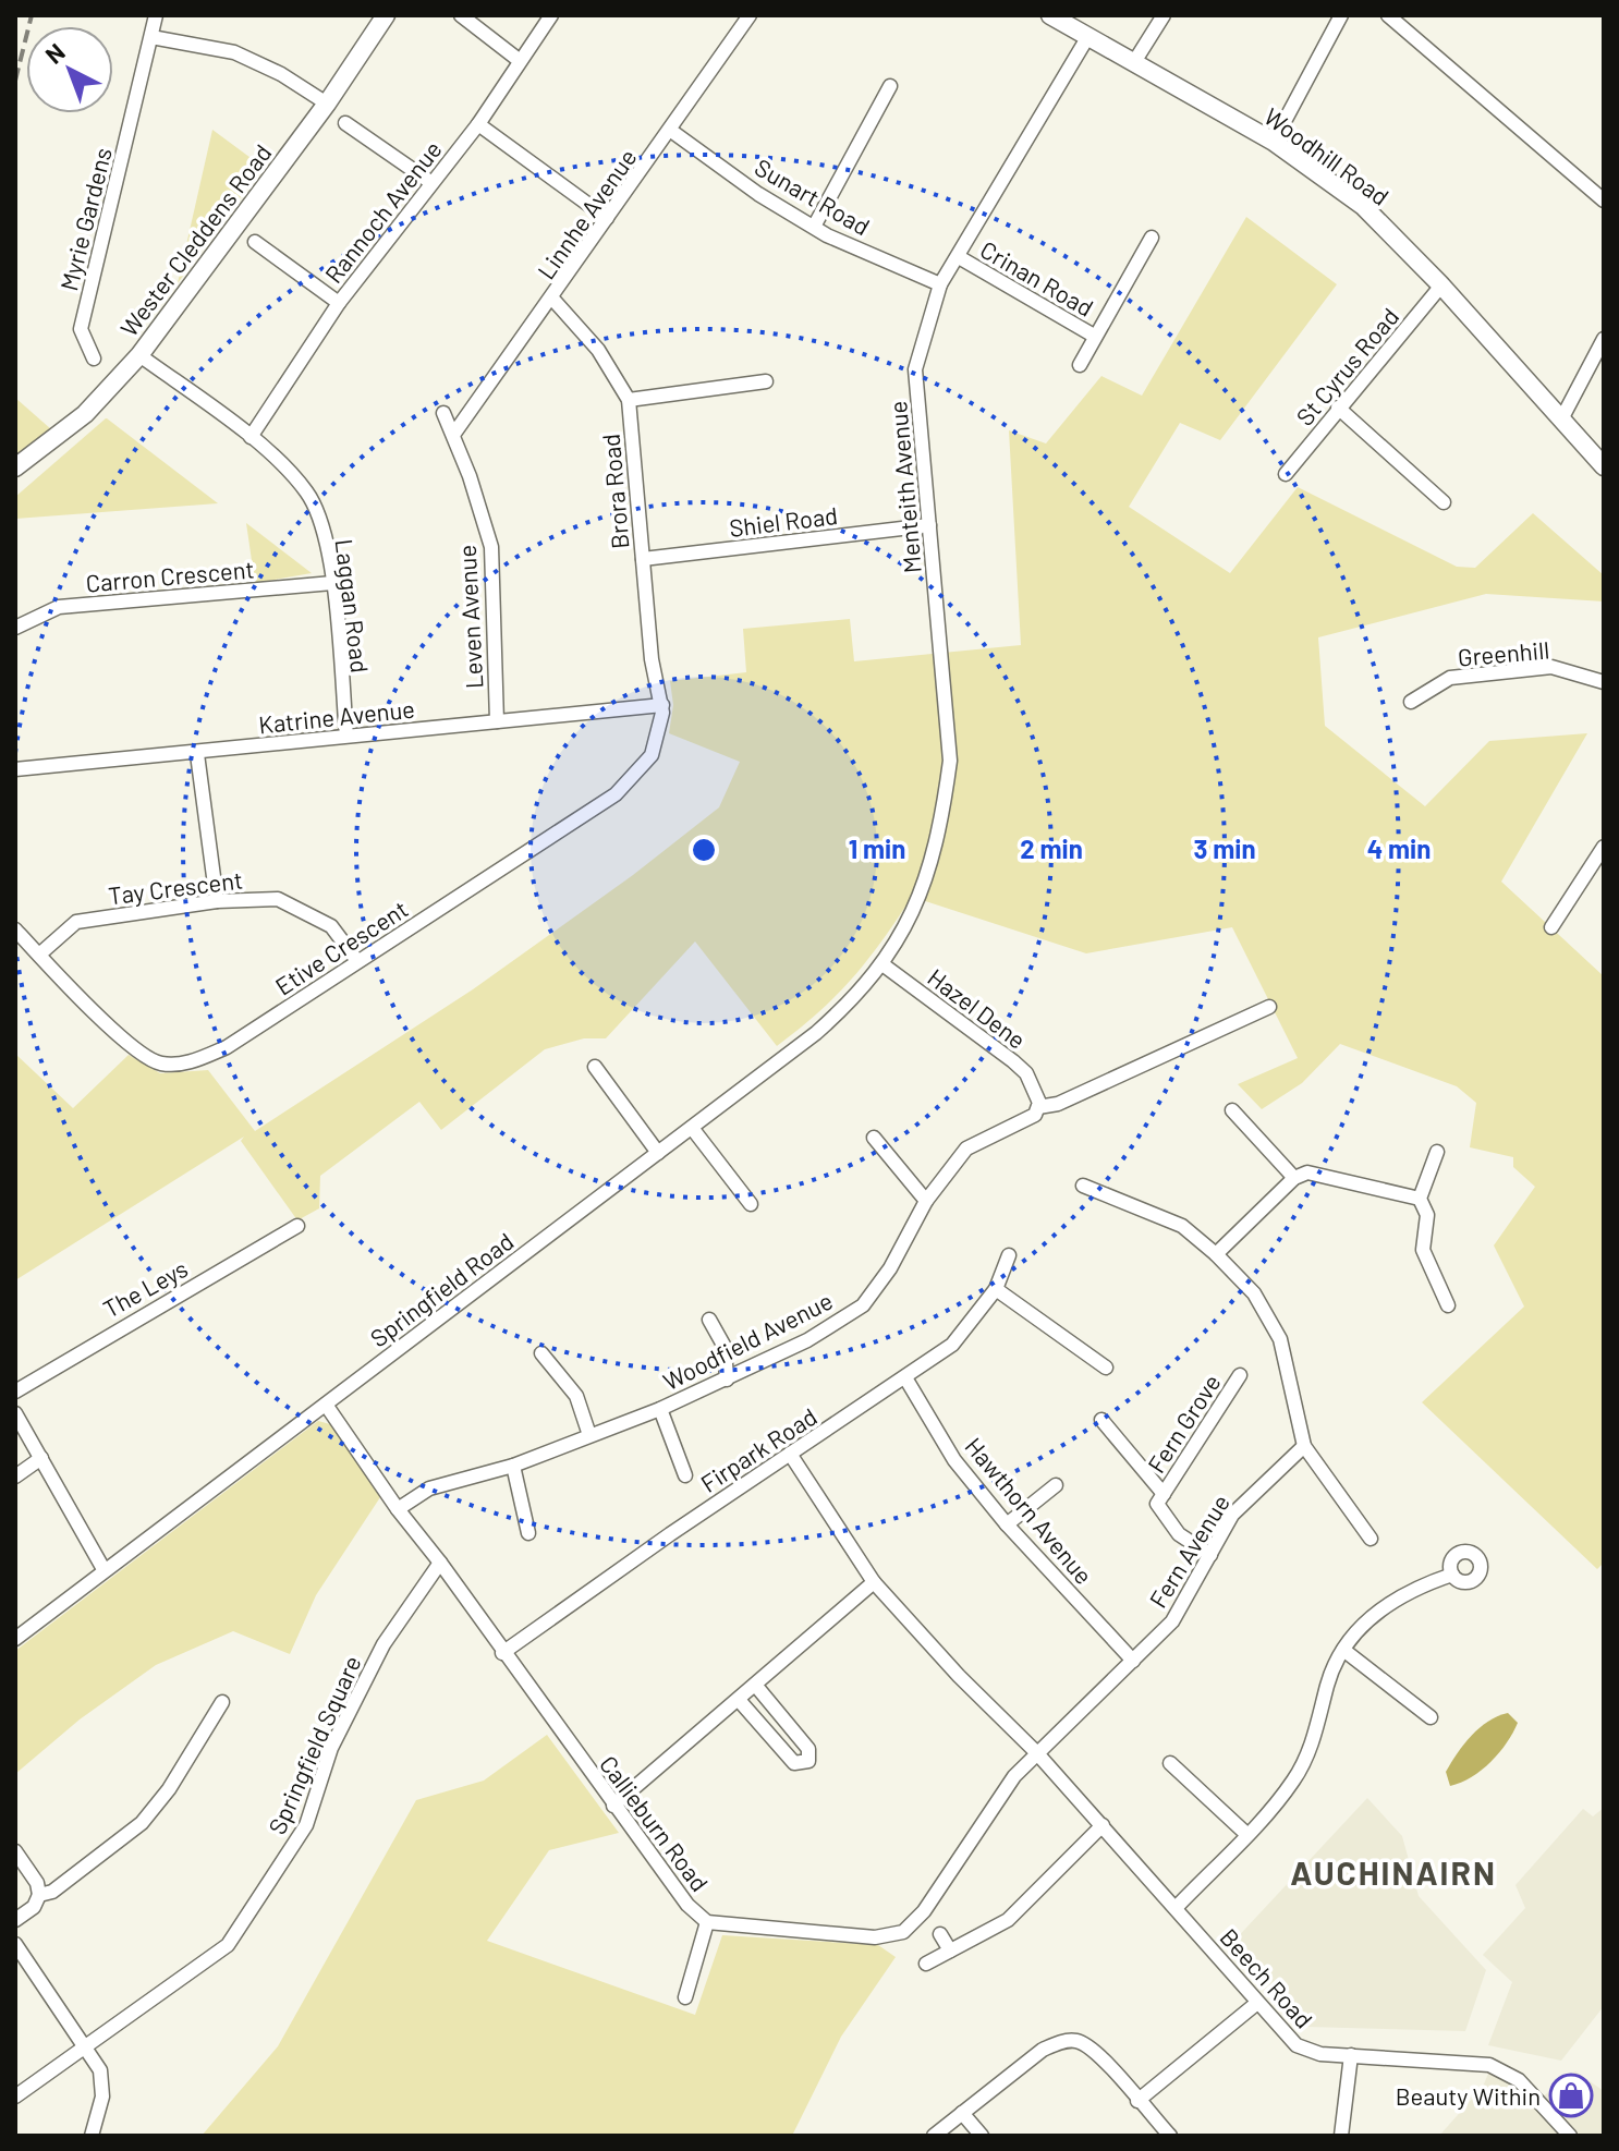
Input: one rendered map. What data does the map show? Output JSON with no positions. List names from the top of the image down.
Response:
{
  "streets": {
    "street": [
      "Woodhill Road",
      "Sunart Road",
      "Rannoch Avenue",
      "Linnhe Avenue",
      "Myrie Gardens",
      "Wester Cleddens Road",
      "Crinan Road",
      "St Cyrus Road",
      "Menteith Avenue",
      "Brora Road",
      "Shiel Road",
      "Carron Crescent",
      "Laggan Road",
      "Leven Avenue",
      "Greenhill",
      "Katrine Avenue",
      "Tay Crescent",
      "Etive Crescent",
      "Hazel Dene",
      "The Leys",
      "Springfield Road",
      "Woodfield Avenue",
      "Fern Grove",
      "Firpark Road",
      "Hawthorn Avenue",
      "Fern Avenue",
      "Springfield Square",
      "Callieburn Road",
      "Beech Road"
    ]
  },
  "crossings": [
    ["Woodhill Road", "St Cyrus Road"],
    ["Woodhill Road", "Menteith Avenue"],
    ["Sunart Road", "Linnhe Avenue"],
    ["Sunart Road", "Menteith Avenue"],
    ["Rannoch Avenue", "Laggan Road"],
    ["Linnhe Avenue", "Brora Road"],
    ["Linnhe Avenue", "Leven Avenue"],
    ["Wester Cleddens Road", "Laggan Road"],
    ["Crinan Road", "Menteith Avenue"],
    ["Menteith Avenue", "Shiel Road"],
    ["Menteith Avenue", "Hazel Dene"],
    ["Menteith Avenue", "Springfield Road"],
    ["Brora Road", "Shiel Road"],
    ["Brora Road", "Katrine Avenue"],
    ["Brora Road", "Etive Crescent"],
    ["Carron Crescent", "Laggan Road"],
    ["Laggan Road", "Katrine Avenue"],
    ["Leven Avenue", "Katrine Avenue"],
    ["Katrine Avenue", "Etive Crescent"],
    ["Tay Crescent", "Etive Crescent"],
    ["Hazel Dene", "Springfield Road"],
    ["Hazel Dene", "Woodfield Avenue"],
    ["Springfield Road", "Callieburn Road"],
    ["Woodfield Avenue", "Callieburn Road"],
    ["Fern Grove", "Fern Avenue"],
    ["Firpark Road", "Hawthorn Avenue"],
    ["Firpark Road", "Callieburn Road"],
    ["Firpark Road", "Beech Road"],
    ["Hawthorn Avenue", "Fern Avenue"],
    ["Fern Avenue", "Callieburn Road"],
    ["Fern Avenue", "Beech Road"],
    ["Springfield Square", "Callieburn Road"],
    ["Callieburn Road", "Beech Road"]
  ],
  "districts": ["AUCHINAIRN"],
  "places": {
    "shop": ["Beauty Within"]
  },
  "north": "top left",
  "rings": [
    "1 min",
    "2 min",
    "3 min",
    "4 min"
  ]
}
